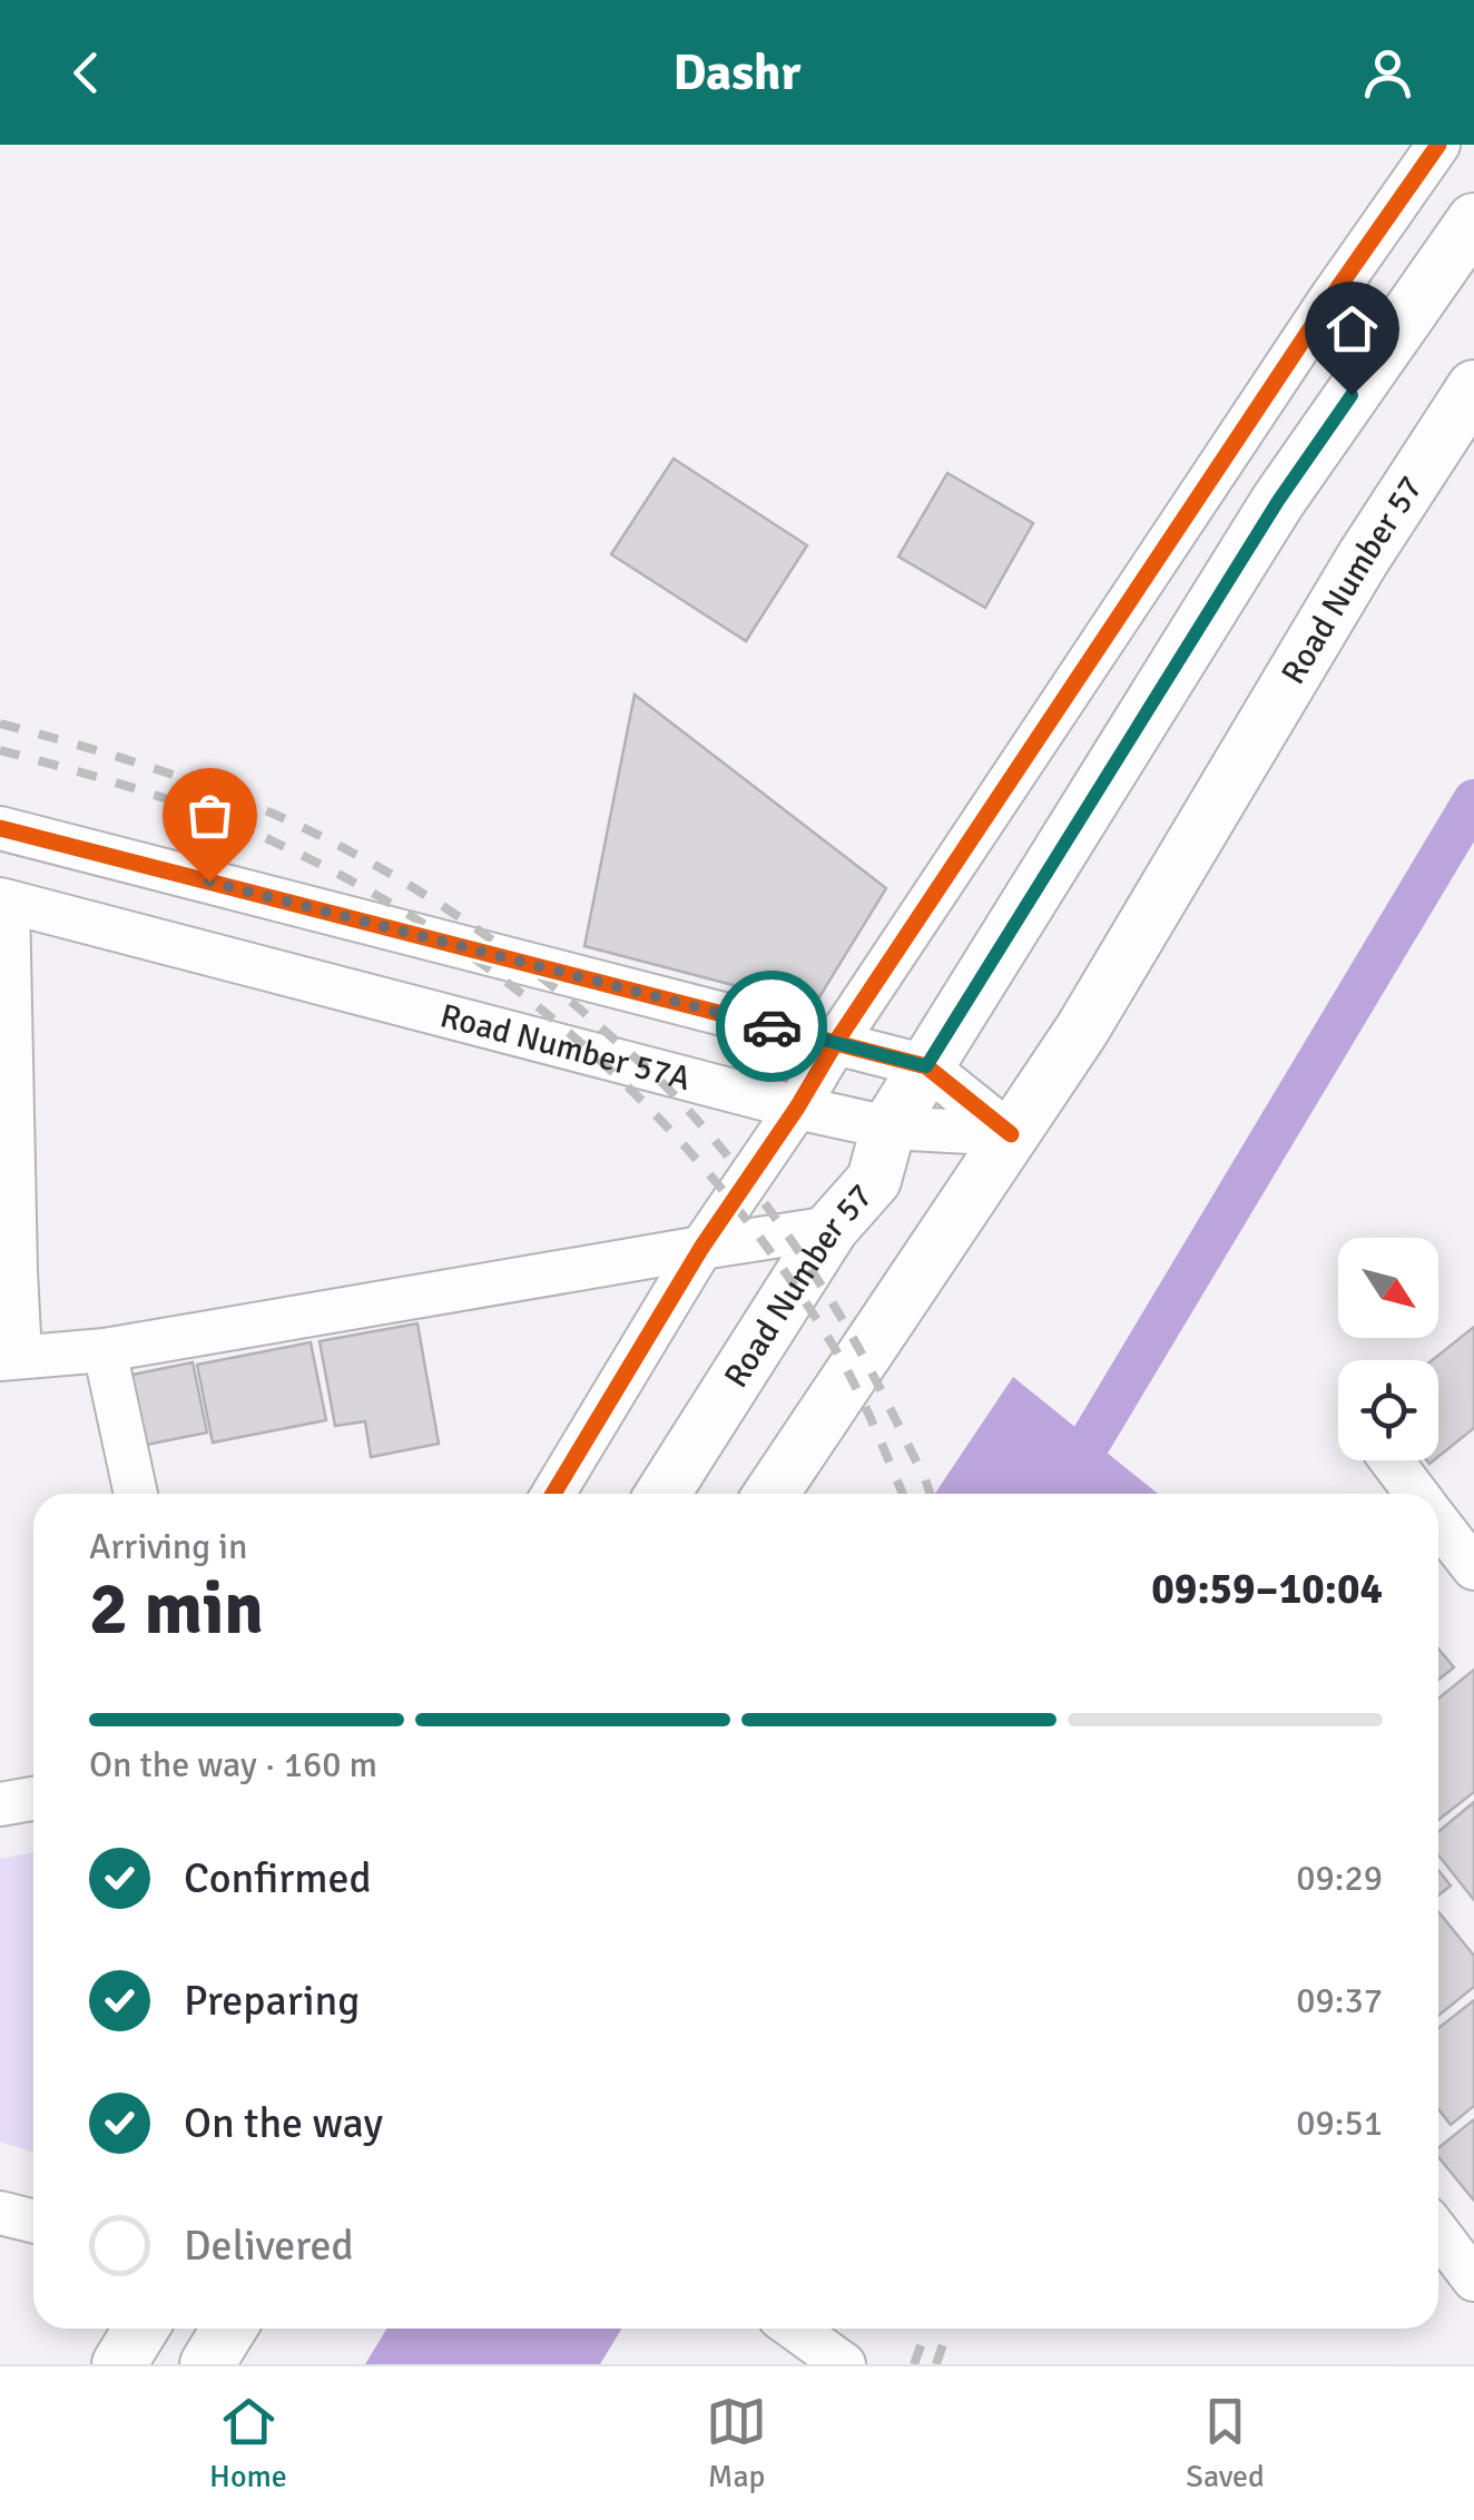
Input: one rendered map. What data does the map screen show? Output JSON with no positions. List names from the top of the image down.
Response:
{
  "streets": {
    "main road": ["Road Number 57"],
    "street": ["Road Number 57A"]
  },
  "crossings": [
    ["Road Number 57", "Road Number 57A"]
  ],
  "north": "bottom right",
  "page": {
    "header": "Dashr",
    "heading": ["2 min", "Arriving in", "09:59–10:04"],
    "bar": "On the way · 160 m",
    "list": [
      ["Confirmed", "09:29"],
      ["Preparing", "09:37"],
      ["On the way", "09:51"],
      "Delivered"
    ],
    "tabs": ["Home", "Map", "Saved"]
  }
}
